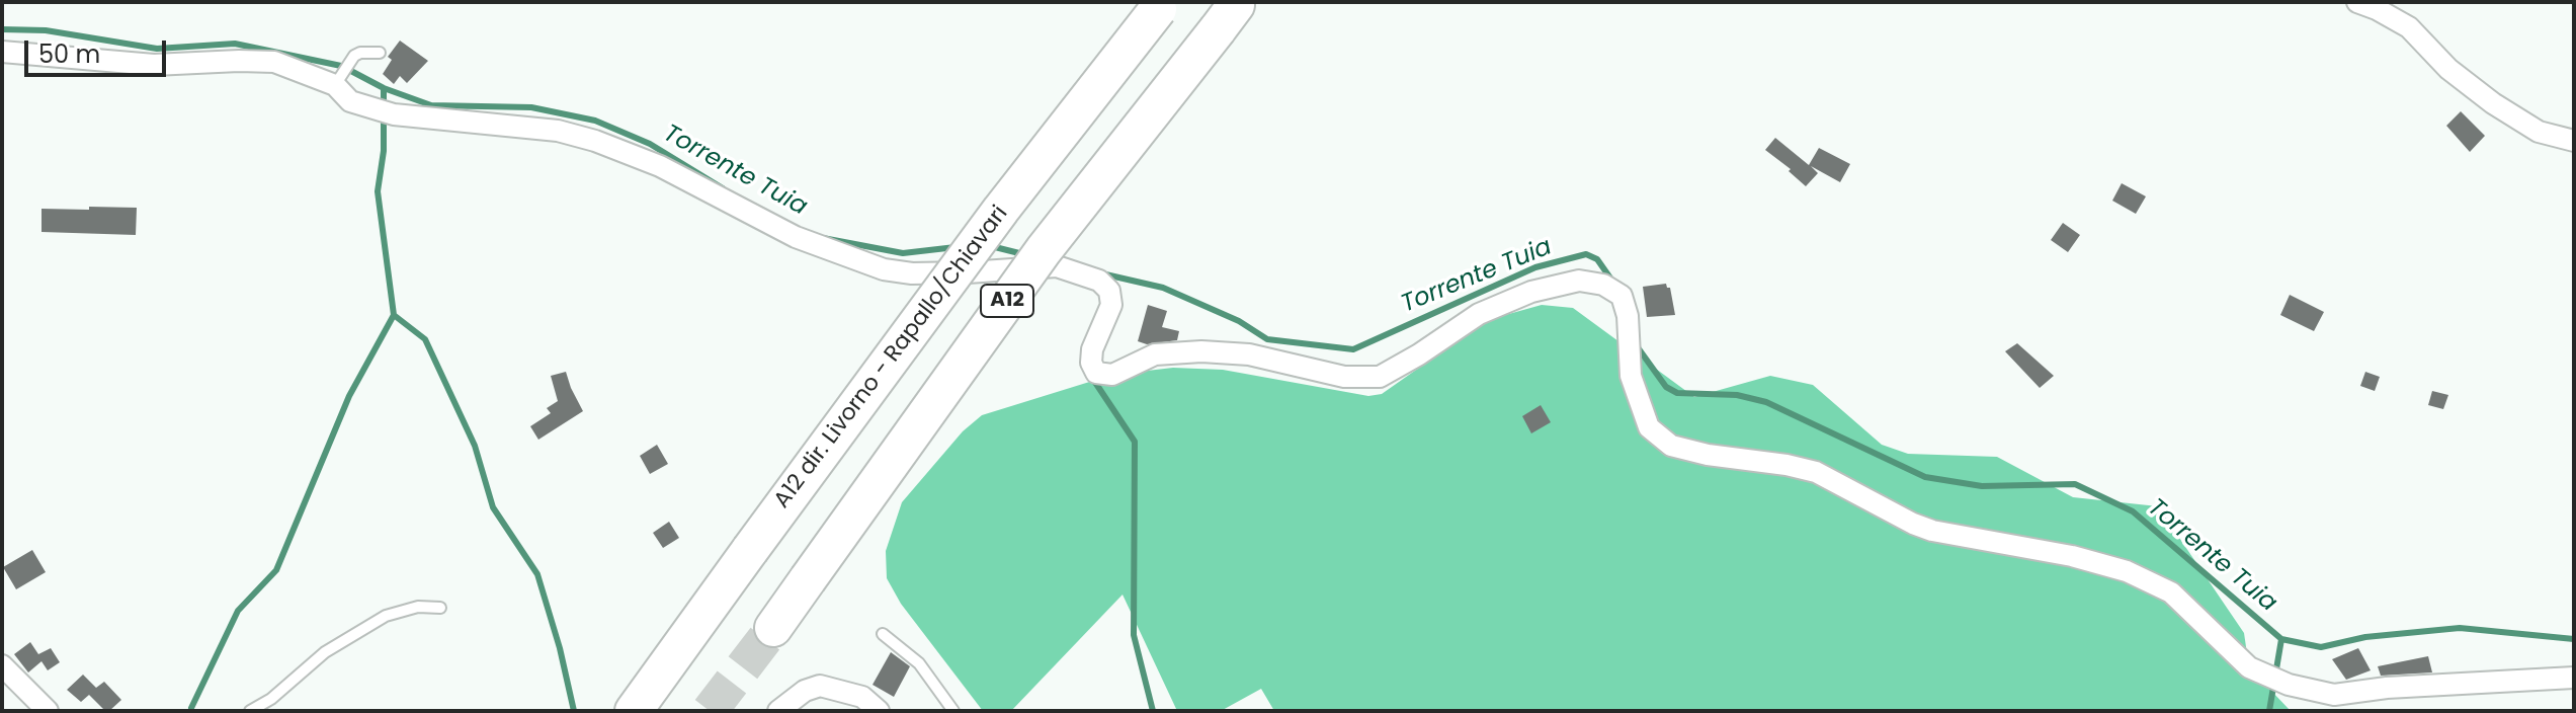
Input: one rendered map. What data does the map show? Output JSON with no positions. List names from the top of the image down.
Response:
{
  "streets": {
    "highway": ["A12", "A12 dir. Livorno - Rapallo/Chiavari"]
  },
  "water": ["Torrente Tuia"],
  "scale_bar": "50 m"
}
